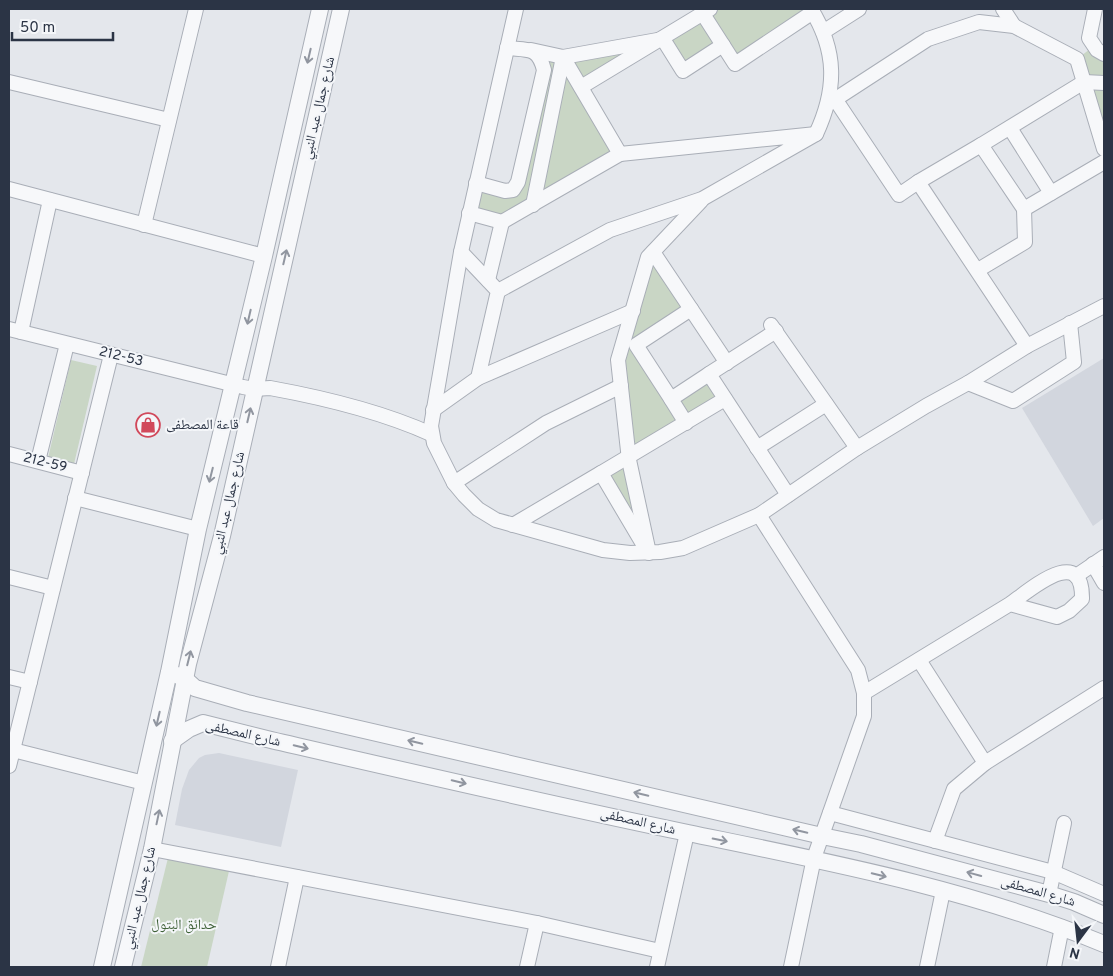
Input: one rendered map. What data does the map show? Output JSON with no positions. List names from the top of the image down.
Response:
{
  "streets": {
    "street": [
      "شارع جمال عبد النبي",
      "212-53",
      "212-59",
      "شارع المصطفى"
    ]
  },
  "crossings": [
    ["شارع جمال عبد النبي", "212-53"],
    ["شارع جمال عبد النبي", "شارع المصطفى"]
  ],
  "parks": ["حدائق البتول"],
  "places": {
    "shop": ["قاعة المصطفى"]
  },
  "scale_bar": "50 m",
  "north": "bottom"
}
